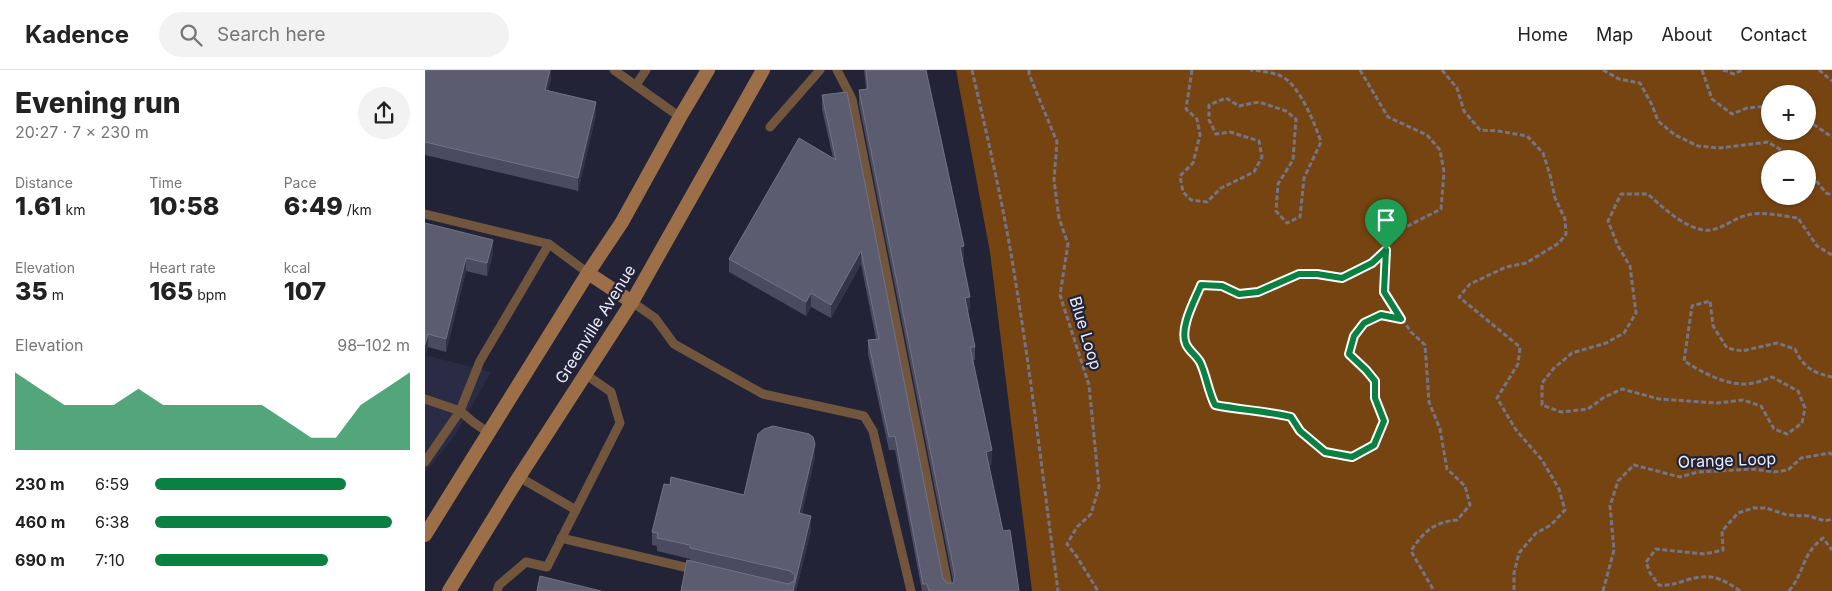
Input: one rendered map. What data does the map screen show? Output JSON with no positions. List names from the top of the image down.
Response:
{
  "streets": {
    "main road": ["Greenville Avenue"],
    "path": ["Blue Loop", "Orange Loop"]
  },
  "page": {
    "header": "Kadence",
    "search": "Search here",
    "nav": [
      "Home",
      "Map",
      "About",
      "Contact"
    ],
    "heading": ["Evening run", "20:27 · 7 × 230 m"],
    "map_buttons": ["+", "−"],
    "stats": [
      ["Distance", "1.61 km"],
      ["Time", "10:58"],
      ["Pace", "6:49 /km"],
      ["Elevation", "35 m"],
      ["Heart rate", "165 bpm"],
      ["kcal", "107"]
    ],
    "chart": ["Elevation", "98–102 m"],
    "list": [
      {
        "name": "230 m",
        "note": "6:59"
      },
      {
        "name": "460 m",
        "note": "6:38"
      },
      {
        "name": "690 m",
        "note": "7:10"
      }
    ]
  }
}
